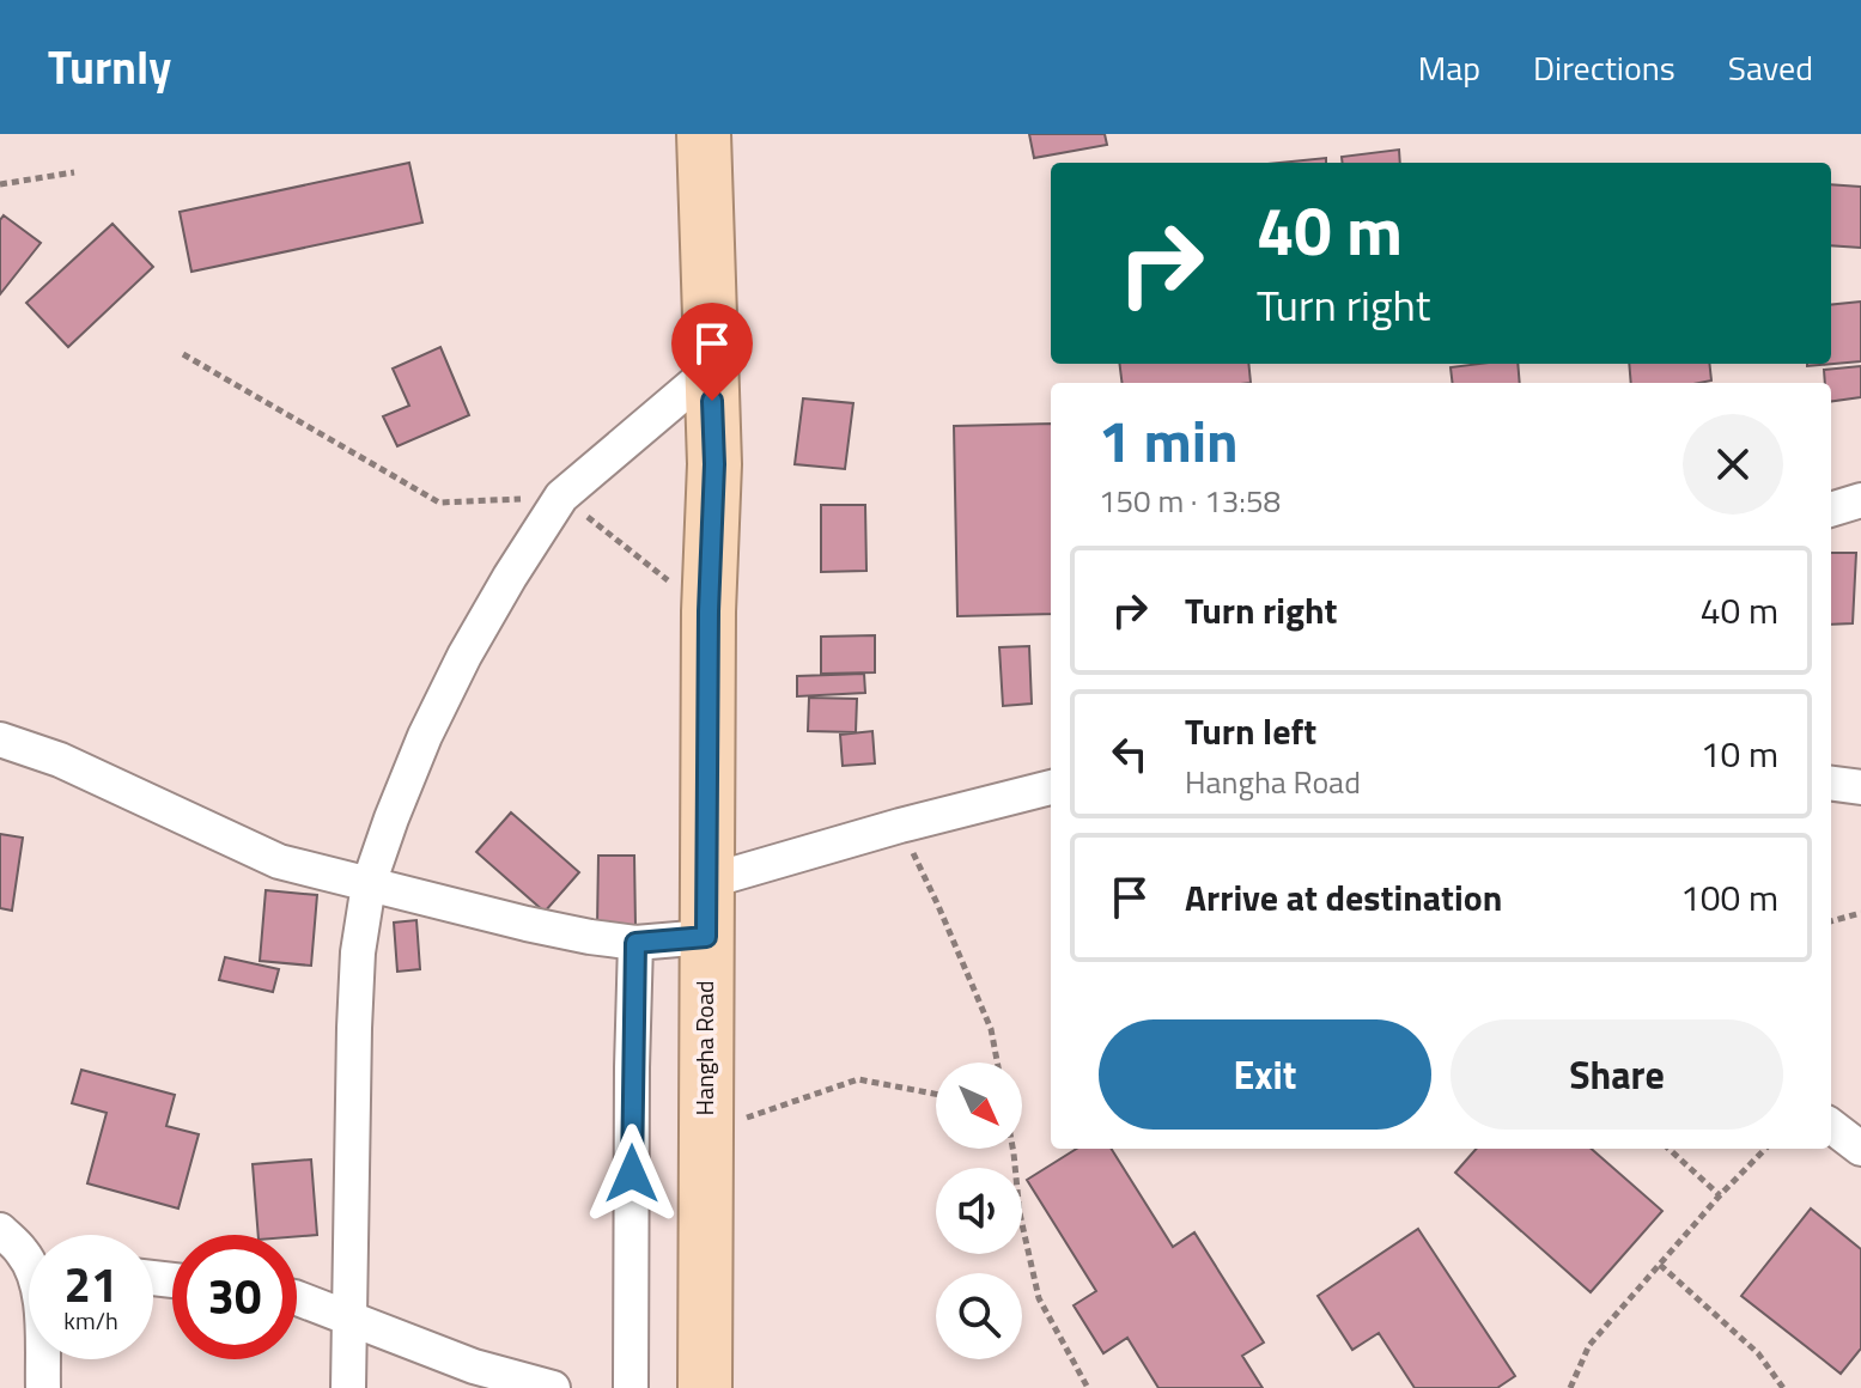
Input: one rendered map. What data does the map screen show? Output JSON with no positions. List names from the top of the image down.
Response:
{
  "streets": {
    "highway": ["Hangha Road"]
  },
  "north": "bottom right",
  "page": {
    "header": "Turnly",
    "nav": ["Map", "Directions", "Saved"],
    "turn": ["40 m", "Turn right"],
    "heading": ["1 min", "150 m · 13:58"],
    "list": [
      {
        "name": "Turn right",
        "value": "40 m"
      },
      {
        "name": "Turn left",
        "note": "Hangha Road",
        "value": "10 m"
      },
      {
        "name": "Arrive at destination",
        "value": "100 m"
      }
    ],
    "buttons": ["Exit", "Share"],
    "speed": "21 km/h",
    "limit": "30"
  }
}
